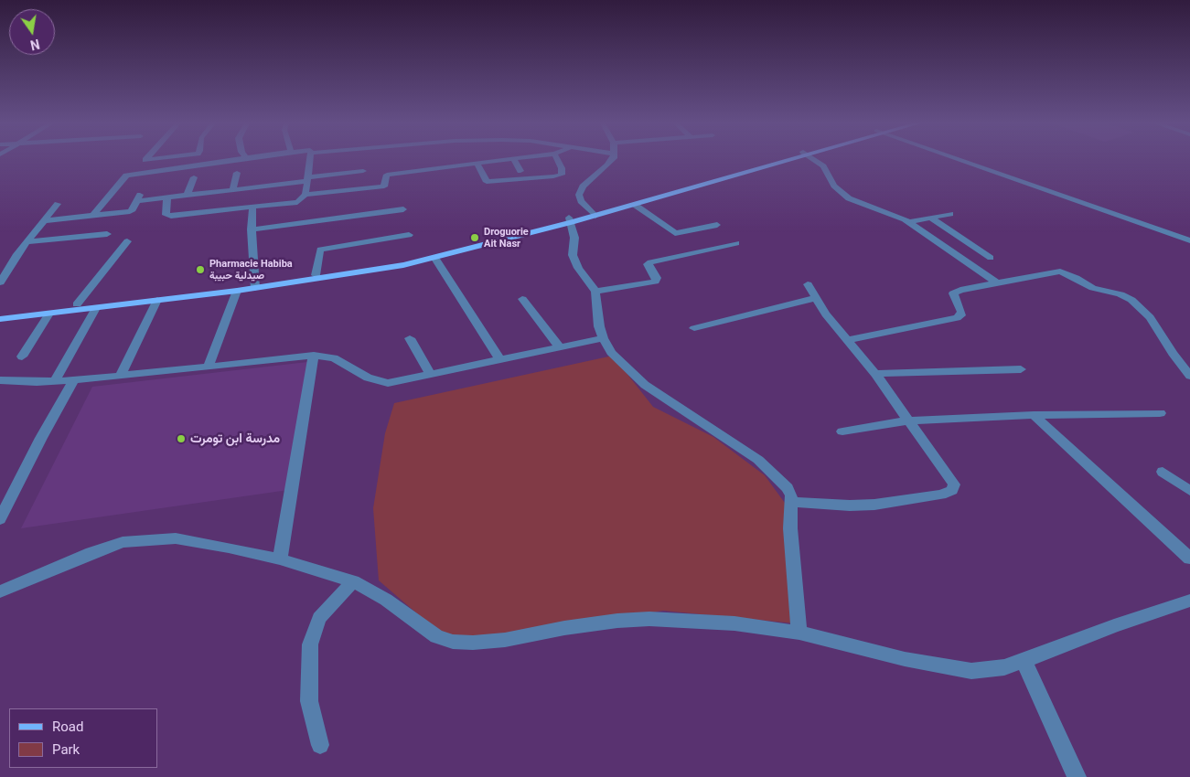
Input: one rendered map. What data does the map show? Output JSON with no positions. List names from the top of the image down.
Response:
{
  "places": ["Droguorie Ait Nasr", "Pharmacie Habiba صيدلية حبيبة", "مدرسة ابن تومرت"],
  "legend": ["Road", "Park"],
  "north": "bottom"
}
